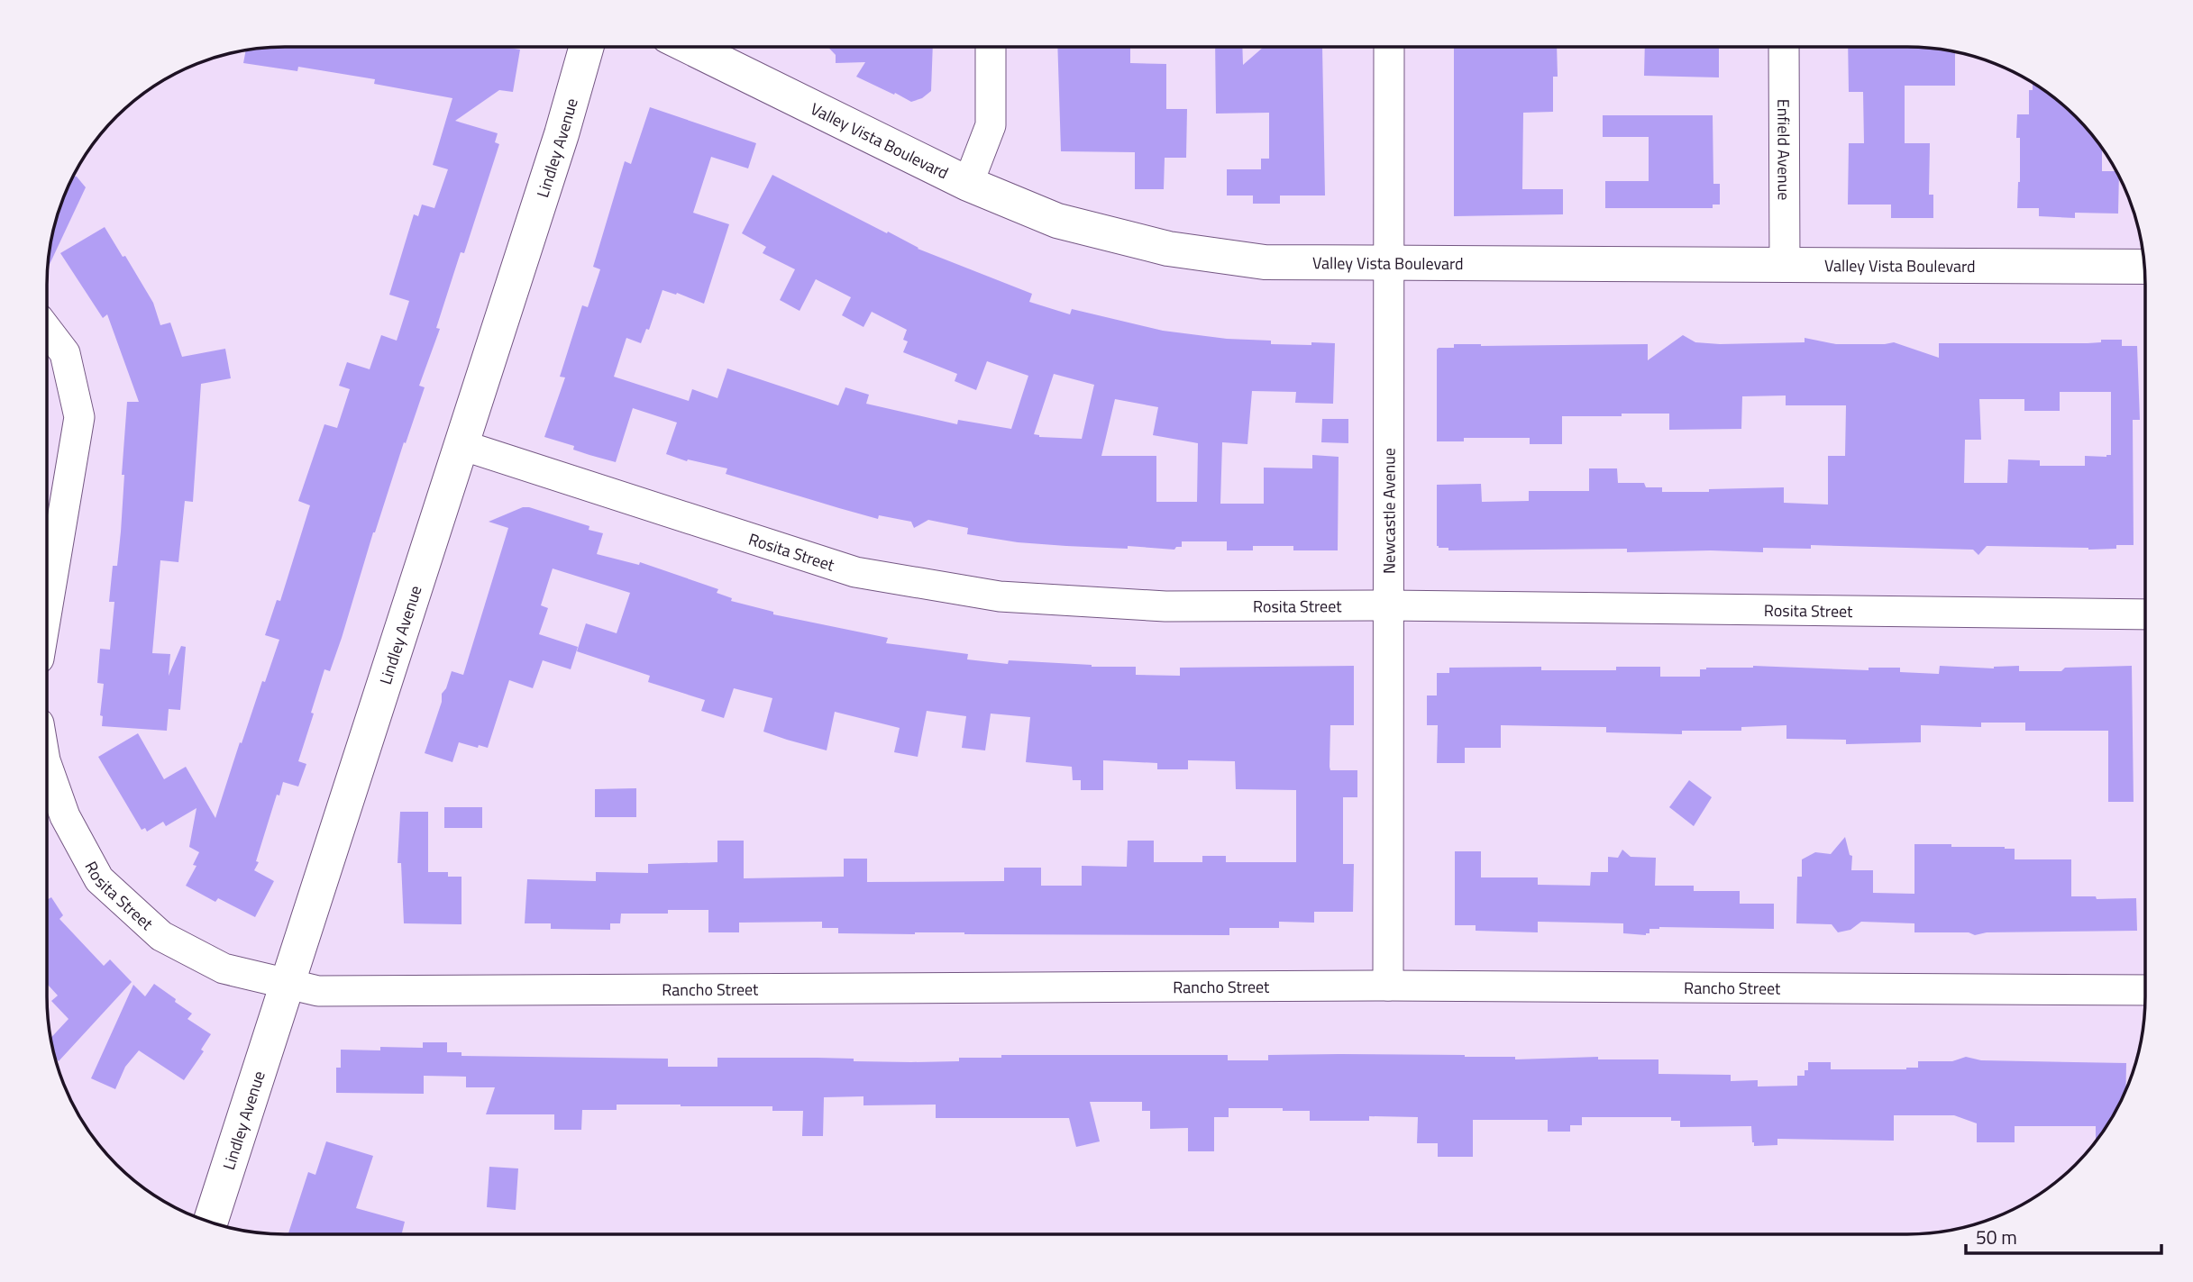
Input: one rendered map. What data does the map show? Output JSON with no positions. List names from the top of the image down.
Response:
{
  "streets": {
    "street": [
      "Valley Vista Boulevard",
      "Lindley Avenue",
      "Enfield Avenue",
      "Newcastle Avenue",
      "Rosita Street",
      "Rancho Street"
    ]
  },
  "crossings": [
    ["Valley Vista Boulevard", "Enfield Avenue"],
    ["Valley Vista Boulevard", "Newcastle Avenue"],
    ["Lindley Avenue", "Rosita Street"],
    ["Lindley Avenue", "Rancho Street"],
    ["Newcastle Avenue", "Rosita Street"],
    ["Newcastle Avenue", "Rancho Street"],
    ["Rosita Street", "Rancho Street"]
  ],
  "scale_bar": "50 m"
}
